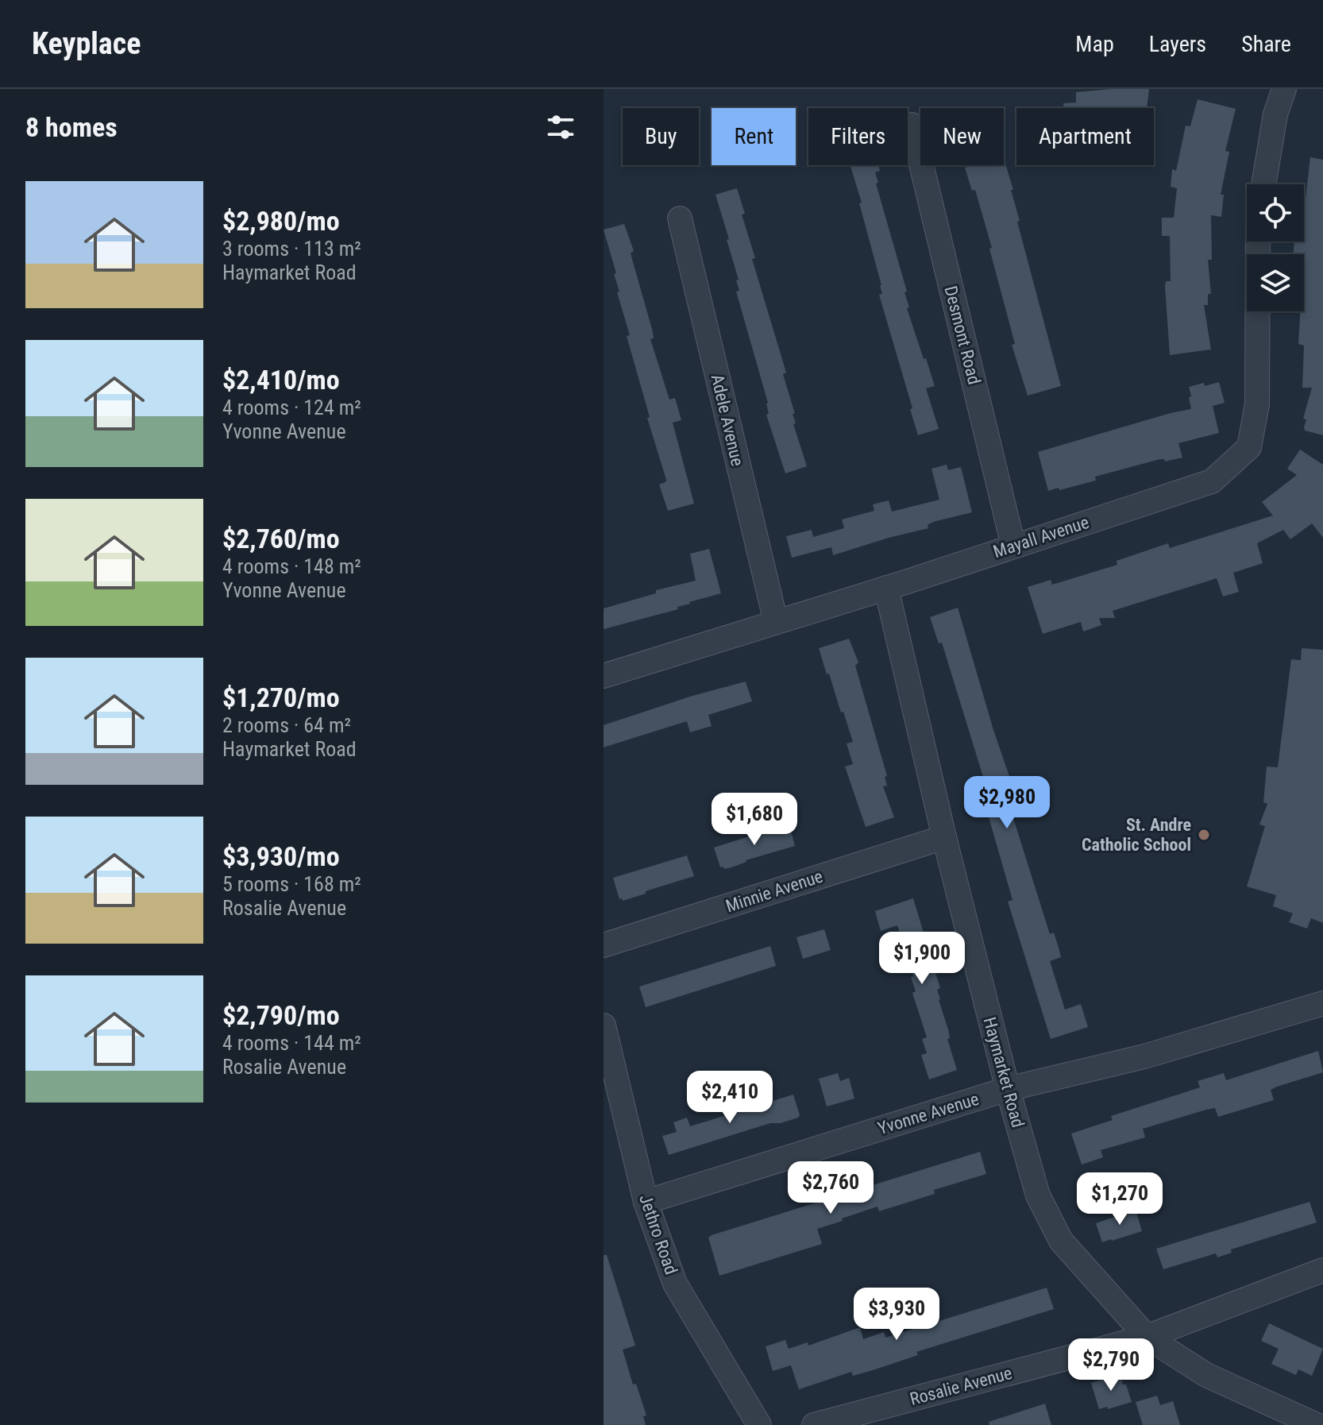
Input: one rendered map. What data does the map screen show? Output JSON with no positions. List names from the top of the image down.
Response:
{
  "streets": {
    "street": [
      "Desmont Road",
      "Adele Avenue",
      "Mayall Avenue",
      "Minnie Avenue",
      "Haymarket Road",
      "Yvonne Avenue",
      "Jethro Road",
      "Rosalie Avenue"
    ]
  },
  "crossings": [
    ["Desmont Road", "Mayall Avenue"],
    ["Adele Avenue", "Mayall Avenue"],
    ["Mayall Avenue", "Haymarket Road"],
    ["Minnie Avenue", "Haymarket Road"],
    ["Haymarket Road", "Yvonne Avenue"],
    ["Haymarket Road", "Rosalie Avenue"],
    ["Yvonne Avenue", "Jethro Road"]
  ],
  "places": ["St. Andre Catholic School"],
  "page": {
    "header": "Keyplace",
    "nav": ["Map", "Layers", "Share"],
    "heading": "8 homes",
    "chip": [
      "Buy",
      "Rent",
      "Filters",
      "New",
      "Apartment"
    ],
    "list": [
      {
        "name": "$2,980/mo",
        "note": "3 rooms · 113 m² · Haymarket Road"
      },
      {
        "name": "$2,410/mo",
        "note": "4 rooms · 124 m² · Yvonne Avenue"
      },
      {
        "name": "$2,760/mo",
        "note": "4 rooms · 148 m² · Yvonne Avenue"
      },
      {
        "name": "$1,270/mo",
        "note": "2 rooms · 64 m² · Haymarket Road"
      },
      {
        "name": "$3,930/mo",
        "note": "5 rooms · 168 m² · Rosalie Avenue"
      },
      {
        "name": "$2,790/mo",
        "note": "4 rooms · 144 m² · Rosalie Avenue"
      }
    ],
    "price": [
      "$2,980",
      "$1,680",
      "$1,900",
      "$2,410",
      "$2,760",
      "$1,270",
      "$3,930",
      "$2,790"
    ]
  }
}
